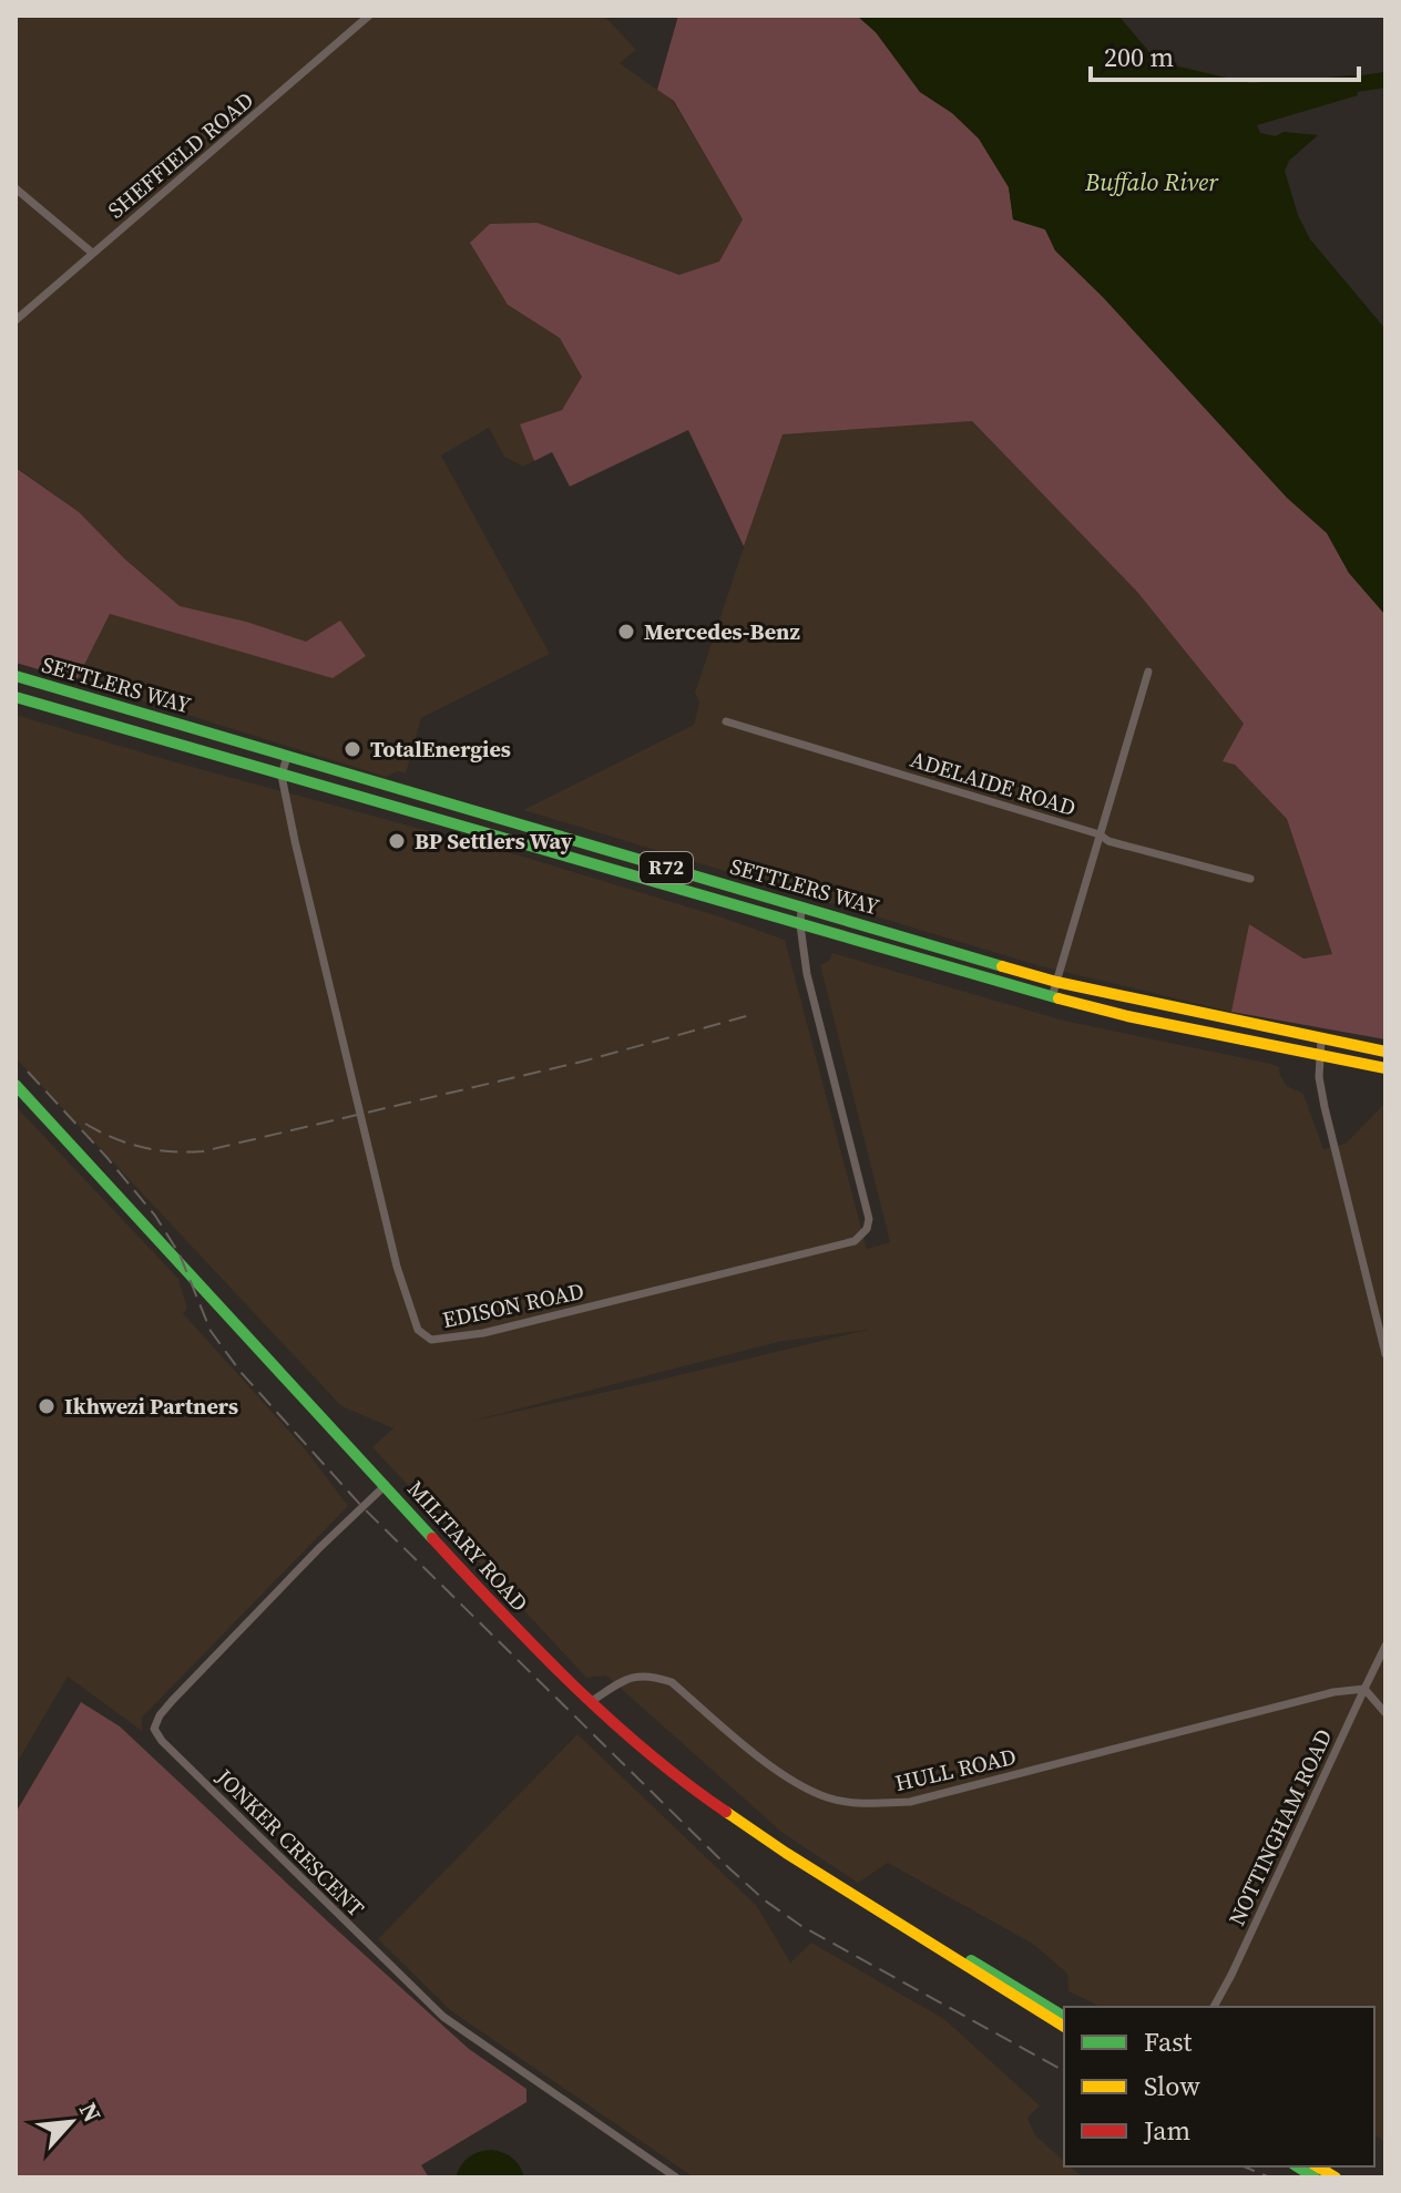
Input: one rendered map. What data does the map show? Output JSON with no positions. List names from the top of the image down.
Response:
{
  "streets": {
    "main road": ["SETTLERS WAY", "R72", "MILITARY ROAD"],
    "street": [
      "SHEFFIELD ROAD",
      "ADELAIDE ROAD",
      "EDISON ROAD",
      "HULL ROAD",
      "NOTTINGHAM ROAD",
      "JONKER CRESCENT"
    ]
  },
  "crossings": [
    ["SETTLERS WAY", "EDISON ROAD"],
    ["MILITARY ROAD", "HULL ROAD"],
    ["MILITARY ROAD", "JONKER CRESCENT"],
    ["HULL ROAD", "NOTTINGHAM ROAD"]
  ],
  "water": ["Buffalo River"],
  "places": [
    "Mercedes-Benz",
    "TotalEnergies",
    "BP Settlers Way",
    "Ikhwezi Partners"
  ],
  "legend": ["Fast", "Slow", "Jam"],
  "scale_bar": "200 m",
  "north": "top right"
}
